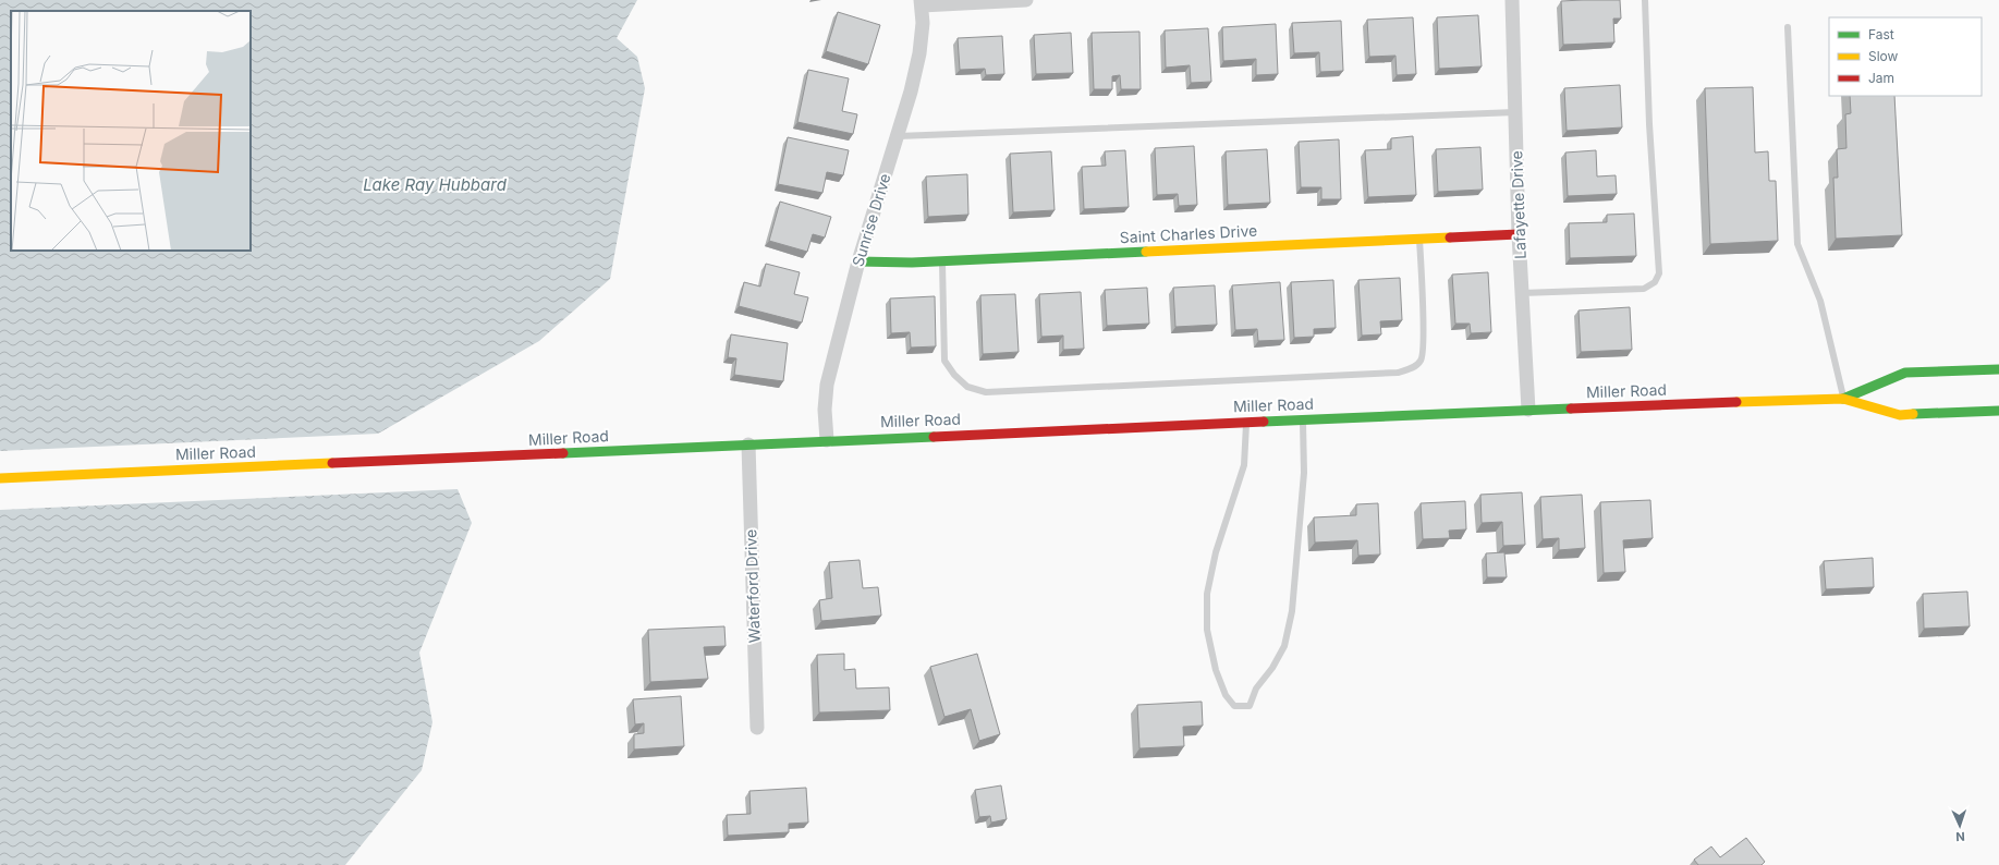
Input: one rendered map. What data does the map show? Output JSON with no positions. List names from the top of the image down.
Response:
{
  "streets": {
    "main road": ["Saint Charles Drive", "Miller Road"],
    "street": ["Lafayette Drive", "Sunrise Drive", "Waterford Drive"]
  },
  "crossings": [
    ["Lafayette Drive", "Saint Charles Drive"],
    ["Lafayette Drive", "Miller Road"],
    ["Sunrise Drive", "Saint Charles Drive"],
    ["Sunrise Drive", "Miller Road"],
    ["Miller Road", "Waterford Drive"]
  ],
  "water": ["Lake Ray Hubbard"],
  "legend": ["Fast", "Slow", "Jam"],
  "north": "bottom"
}
